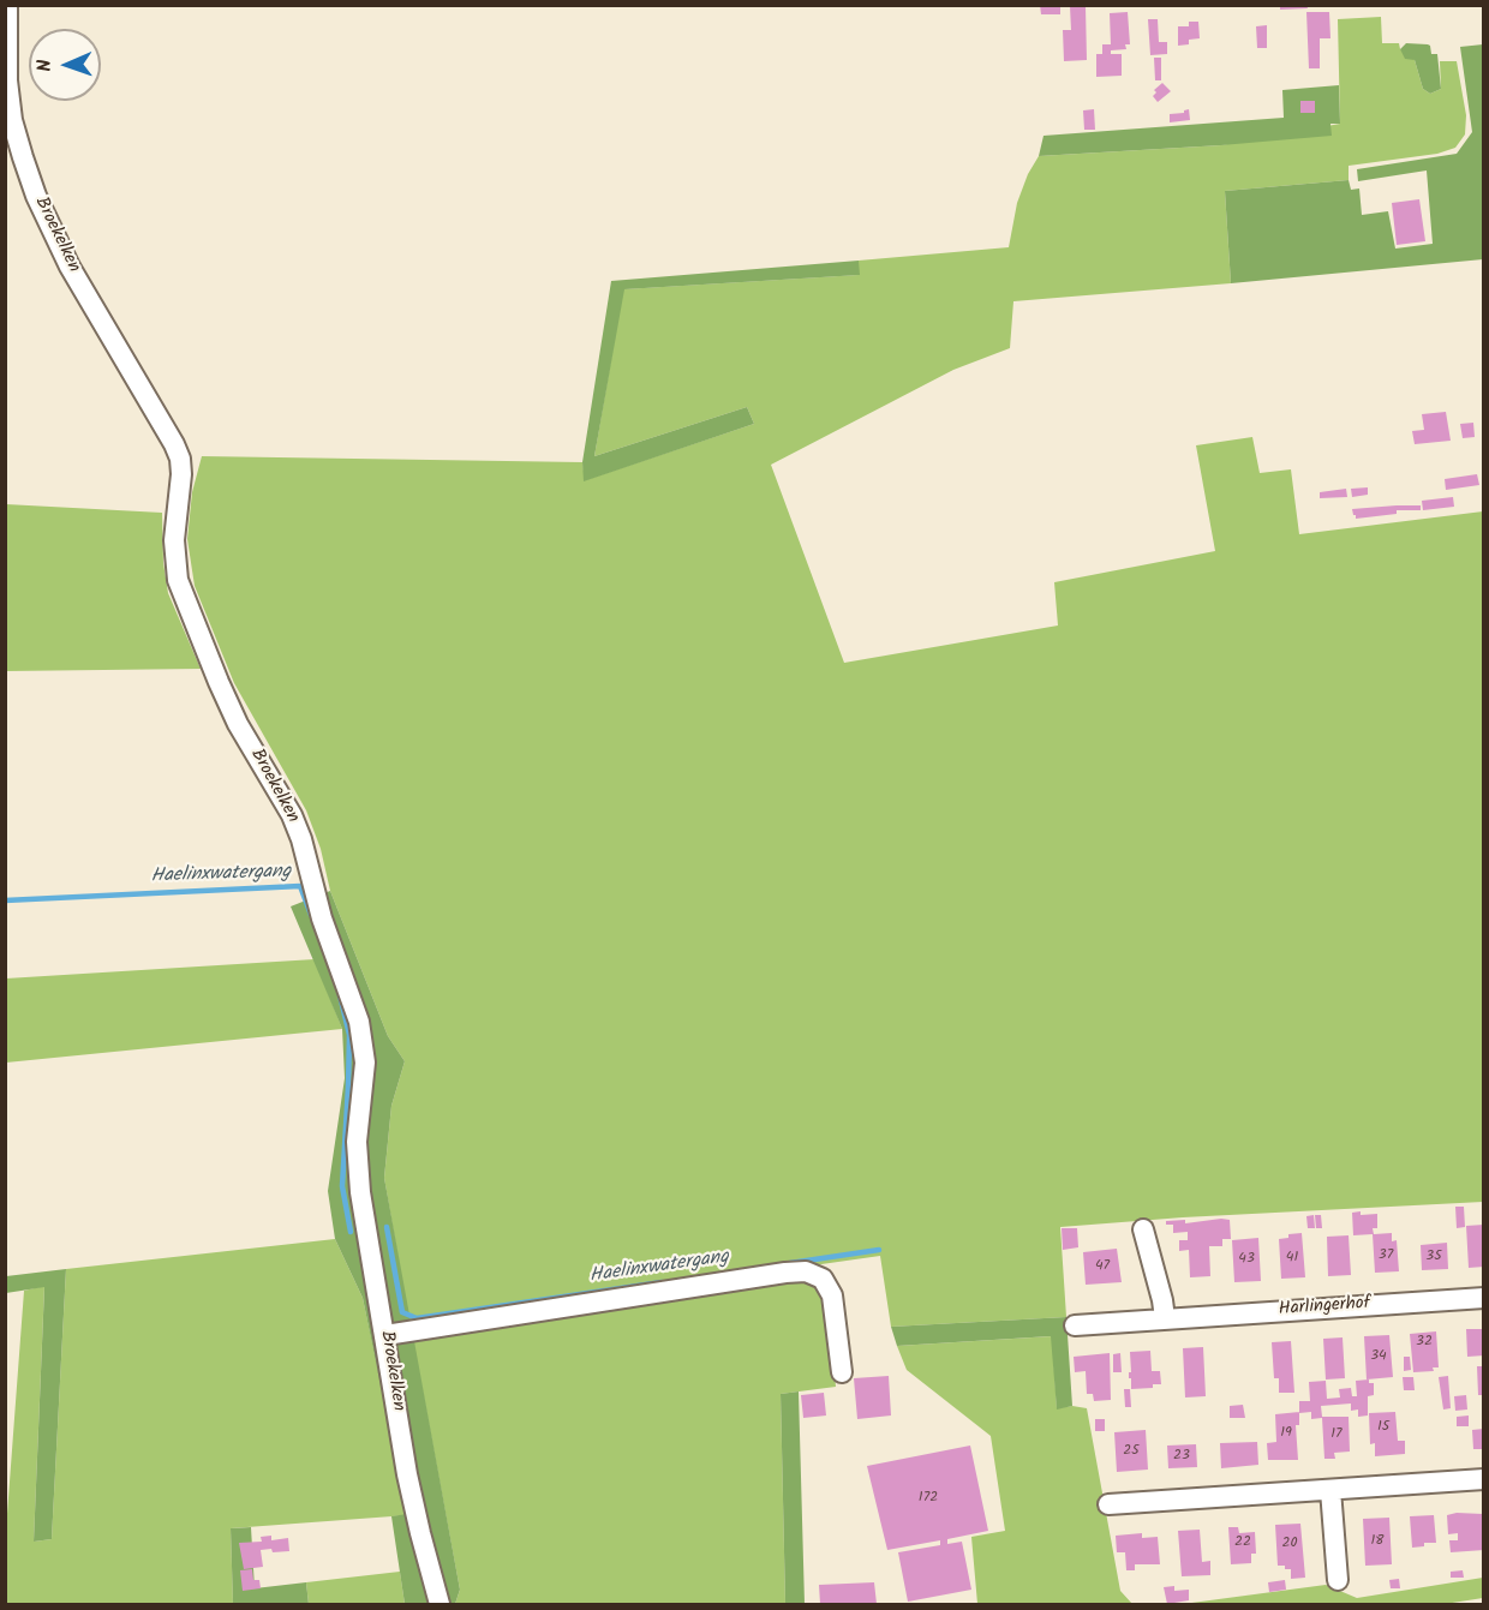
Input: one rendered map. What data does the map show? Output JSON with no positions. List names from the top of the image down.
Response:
{
  "streets": {
    "street": ["Broekelken", "Harlingerhof"]
  },
  "water": ["Haelinxwatergang"],
  "house_numbers": [
    "37",
    "35",
    "41",
    "43",
    "47",
    "32",
    "34",
    "15",
    "19",
    "17",
    "25",
    "23",
    "172",
    "18",
    "22",
    "20"
  ],
  "north": "left"
}
